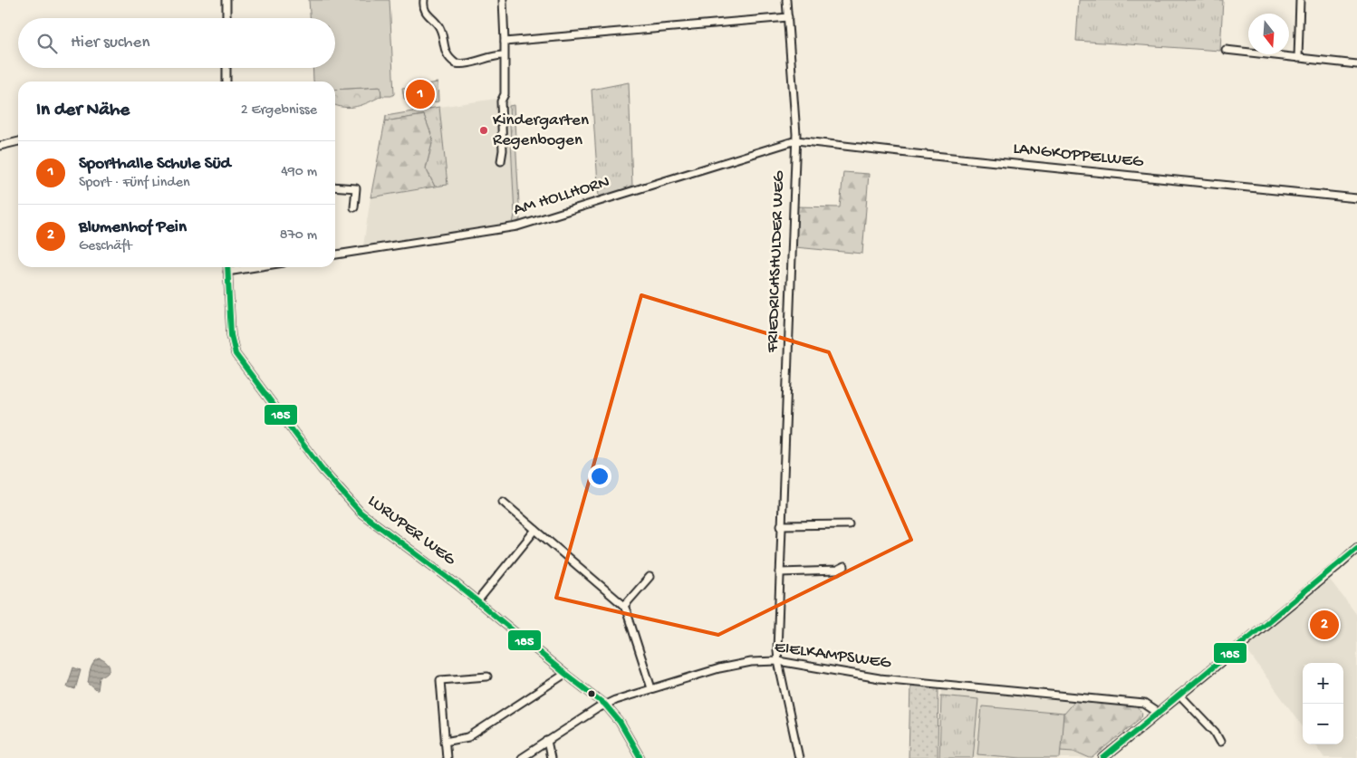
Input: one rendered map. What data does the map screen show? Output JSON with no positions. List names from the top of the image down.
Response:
{
  "streets": {
    "street": [
      "LANGKOPPELWEG",
      "AM HOLLHORN",
      "FRIEDRICHSHULDER WEG",
      "LURUPER WEG",
      "EIELKAMPSWEG"
    ]
  },
  "crossings": [
    ["LANGKOPPELWEG", "AM HOLLHORN"],
    ["LANGKOPPELWEG", "FRIEDRICHSHULDER WEG"],
    ["AM HOLLHORN", "FRIEDRICHSHULDER WEG"],
    ["FRIEDRICHSHULDER WEG", "EIELKAMPSWEG"],
    ["LURUPER WEG", "EIELKAMPSWEG"]
  ],
  "places": ["Kindergarten Regenbogen"],
  "lines": ["transit line 185"],
  "north": "bottom",
  "page": {
    "search": "Hier suchen",
    "pins": ["1", "2"],
    "heading": ["In der Nähe", "2 Ergebnisse"],
    "list": [
      {
        "mark": "1",
        "name": "Sporthalle Schule Süd",
        "note": "Sport · Fünf Linden",
        "value": "490 m"
      },
      {
        "mark": "2",
        "name": "Blumenhof Pein",
        "note": "Geschäft",
        "value": "870 m"
      }
    ],
    "map_buttons": ["+", "−"]
  }
}
